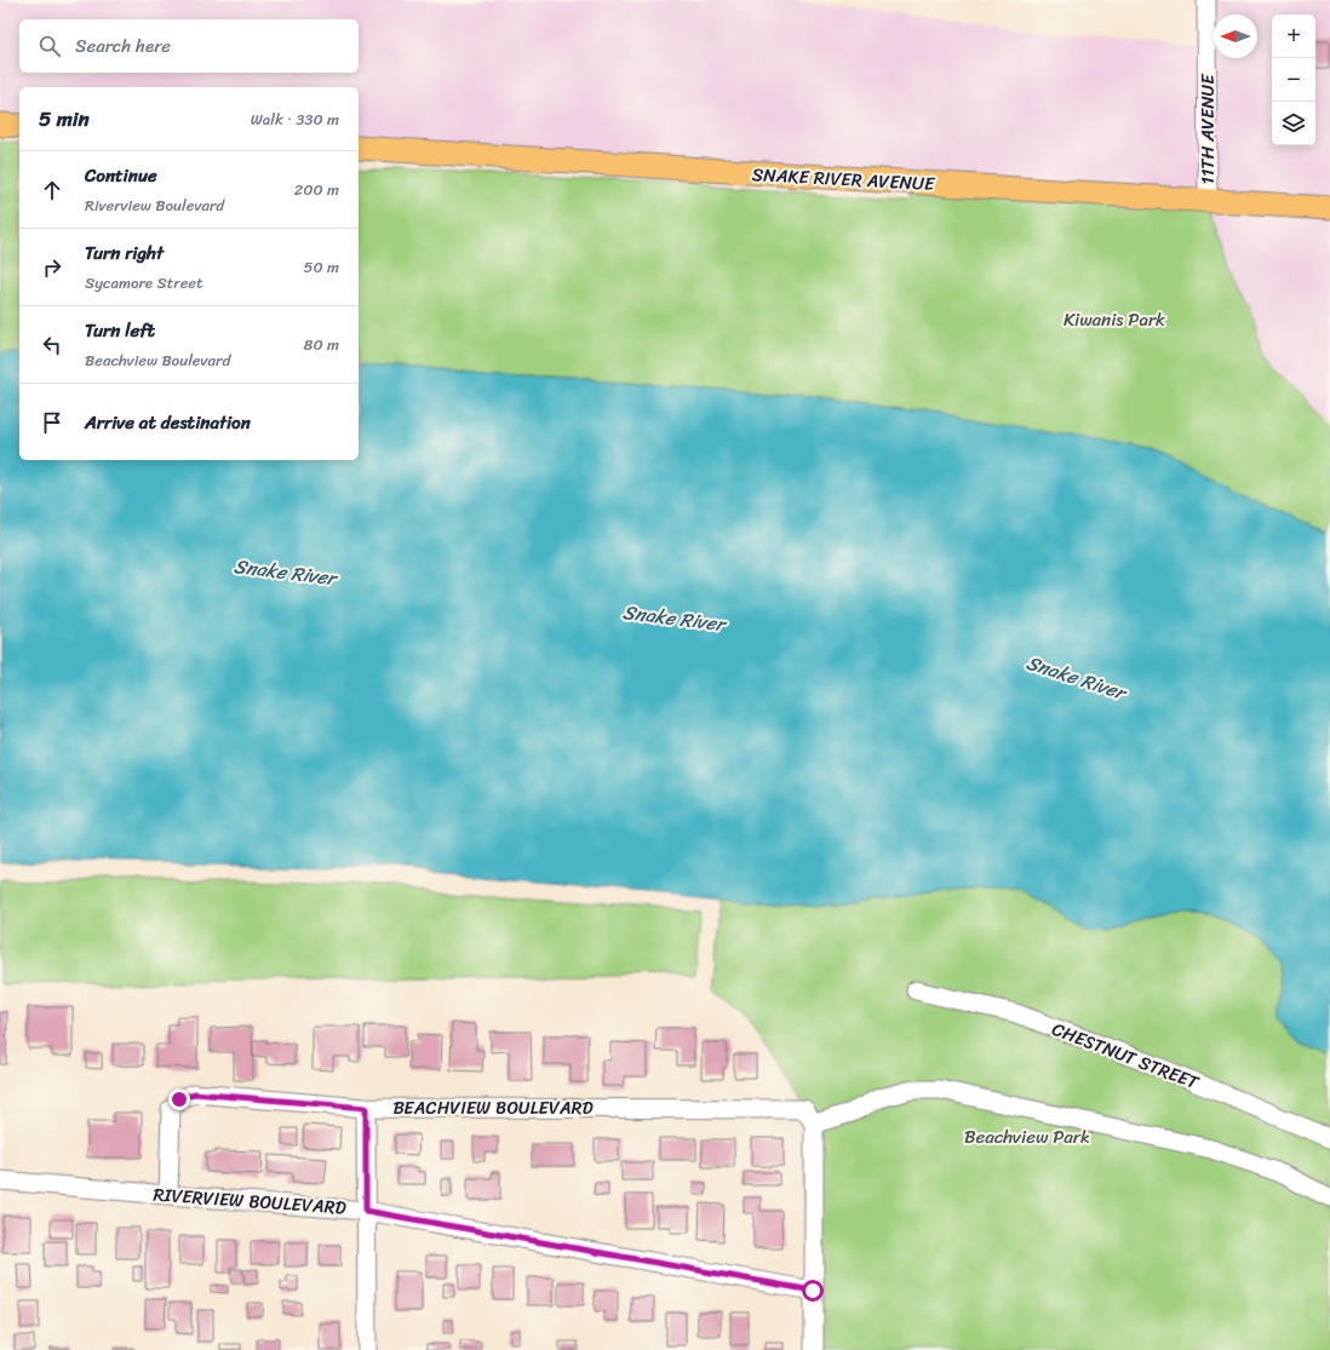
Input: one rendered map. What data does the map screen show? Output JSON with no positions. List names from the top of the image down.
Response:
{
  "streets": {
    "main road": ["SNAKE RIVER AVENUE"],
    "street": [
      "11TH AVENUE",
      "CHESTNUT STREET",
      "BEACHVIEW BOULEVARD",
      "RIVERVIEW BOULEVARD"
    ]
  },
  "crossings": [
    ["11TH AVENUE", "SNAKE RIVER AVENUE"],
    ["BEACHVIEW BOULEVARD", "RIVERVIEW BOULEVARD"]
  ],
  "water": ["Snake River"],
  "parks": ["Kiwanis Park", "Beachview Park"],
  "north": "left",
  "page": {
    "map_buttons": ["+", "−"],
    "search": "Search here",
    "heading": ["5 min", "Walk · 330 m"],
    "list": [
      ["Continue", "Riverview Boulevard", "200 m"],
      ["Turn right", "Sycamore Street", "50 m"],
      ["Turn left", "Beachview Boulevard", "80 m"],
      "Arrive at destination"
    ]
  }
}
